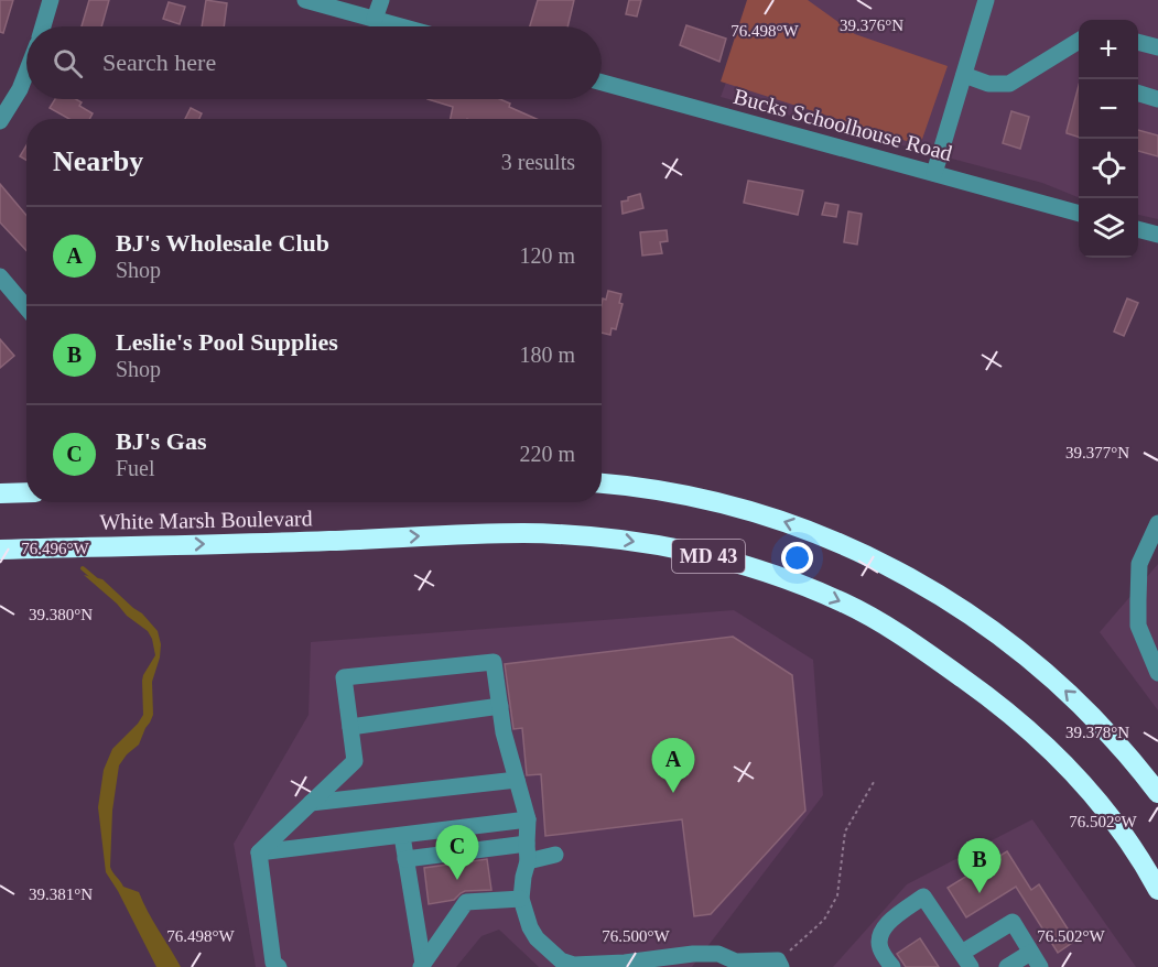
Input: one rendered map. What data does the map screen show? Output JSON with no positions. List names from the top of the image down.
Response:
{
  "streets": {
    "highway": ["White Marsh Boulevard", "MD 43"],
    "street": ["Bucks Schoolhouse Road"]
  },
  "page": {
    "map_buttons": ["+", "−"],
    "search": "Search here",
    "heading": ["Nearby", "3 results"],
    "list": [
      {
        "mark": "A",
        "name": "BJ's Wholesale Club",
        "note": "Shop",
        "value": "120 m"
      },
      {
        "mark": "B",
        "name": "Leslie's Pool Supplies",
        "note": "Shop",
        "value": "180 m"
      },
      {
        "mark": "C",
        "name": "BJ's Gas",
        "note": "Fuel",
        "value": "220 m"
      }
    ],
    "pins": ["A", "C", "B"]
  },
  "coordinates": [
    "39.376°N",
    "76.498°W",
    "39.377°N",
    "76.496°W",
    "39.380°N",
    "39.378°N",
    "76.502°W",
    "39.381°N",
    "76.500°W"
  ]
}
